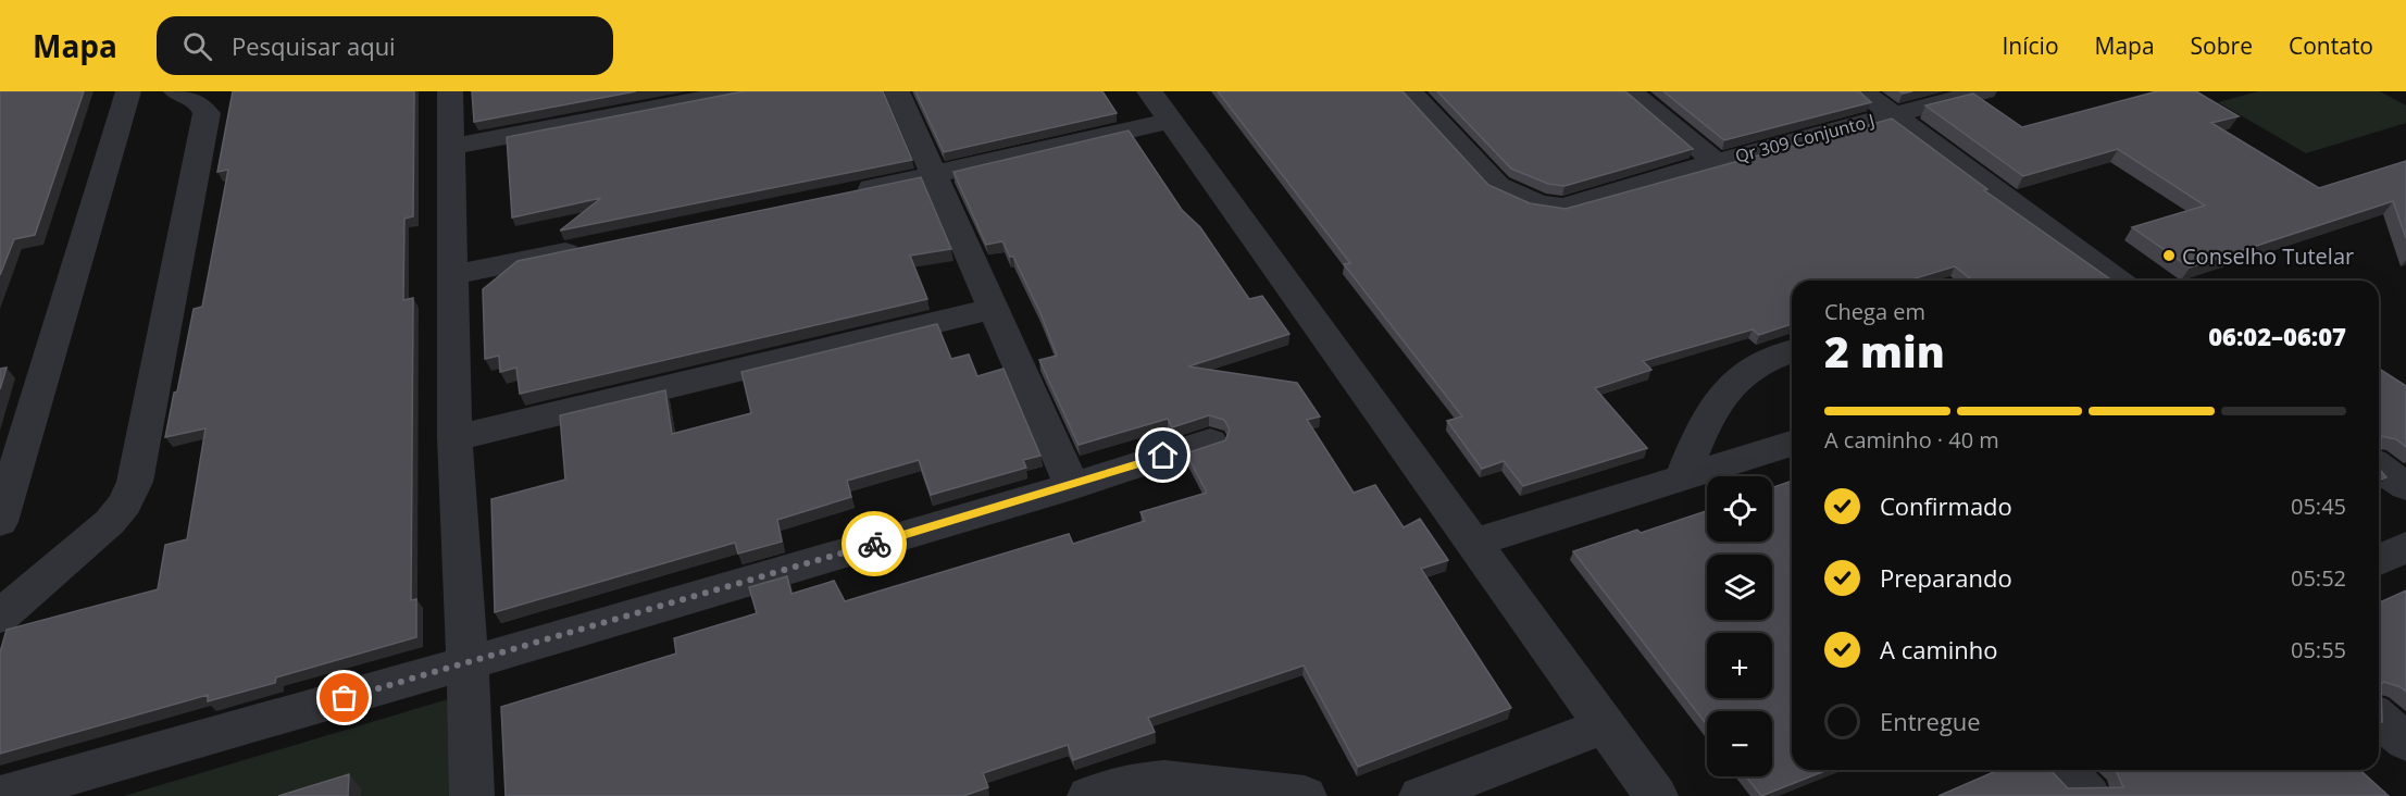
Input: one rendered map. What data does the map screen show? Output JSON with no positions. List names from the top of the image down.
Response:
{
  "streets": {
    "street": ["Qr 309 Conjunto J"]
  },
  "places": ["Conselho Tutelar"],
  "page": {
    "header": "Mapa",
    "search": "Pesquisar aqui",
    "nav": [
      "Início",
      "Mapa",
      "Sobre",
      "Contato"
    ],
    "heading": ["2 min", "Chega em", "06:02–06:07"],
    "bar": "A caminho · 40 m",
    "list": [
      ["Confirmado", "05:45"],
      ["Preparando", "05:52"],
      ["A caminho", "05:55"],
      "Entregue"
    ],
    "map_buttons": ["+", "−"]
  }
}
